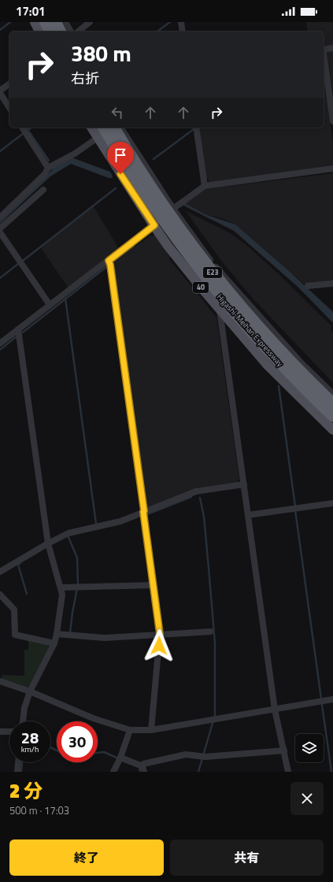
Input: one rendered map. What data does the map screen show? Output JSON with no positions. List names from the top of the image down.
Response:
{
  "streets": {
    "highway": ["E23", "Higashi-Meihan Expressway"],
    "main road": ["40"]
  },
  "page": {
    "status": "17:01",
    "turn": ["380 m", "右折"],
    "speed": "28 km/h",
    "limit": "30",
    "heading": ["2 分", "500 m · 17:03"],
    "buttons": ["終了", "共有"]
  }
}
